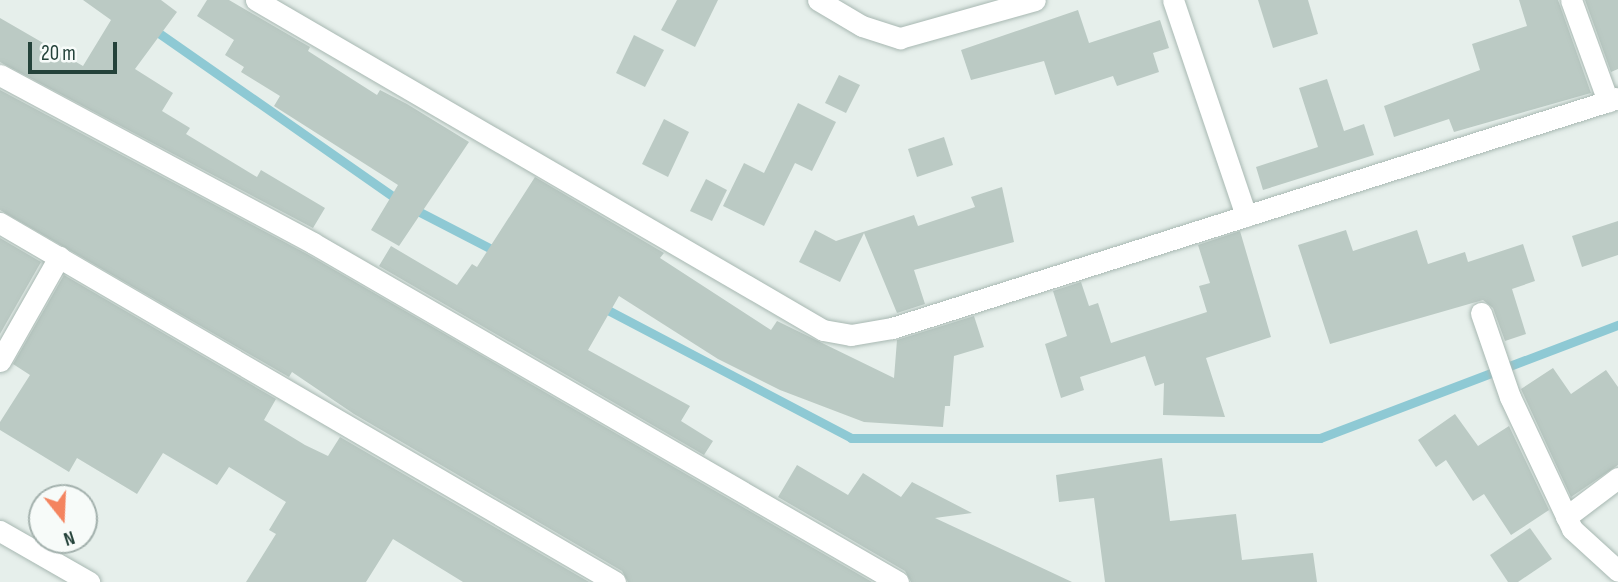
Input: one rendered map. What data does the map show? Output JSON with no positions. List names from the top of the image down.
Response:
{
  "scale_bar": "20 m",
  "north": "bottom"
}
